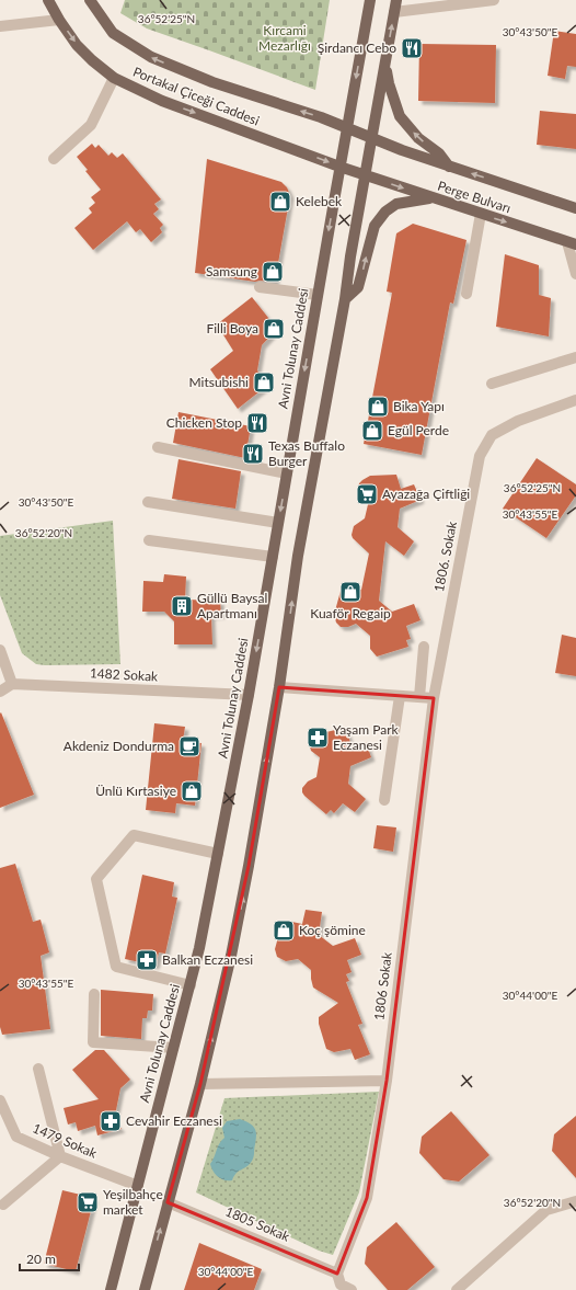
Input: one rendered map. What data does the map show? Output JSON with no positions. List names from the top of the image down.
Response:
{
  "streets": {
    "main road": ["Portakal Çiceği Caddesi", "Perge Bulvarı", "Avni Tolunay Caddesi"],
    "street": [
      "1806. Sokak",
      "1482 Sokak",
      "1806 Sokak",
      "1479 Sokak",
      "1805 Sokak"
    ]
  },
  "crossings": [
    ["Portakal Çiceği Caddesi", "Perge Bulvarı"],
    ["Portakal Çiceği Caddesi", "Avni Tolunay Caddesi"],
    ["Avni Tolunay Caddesi", "1482 Sokak"],
    ["Avni Tolunay Caddesi", "1479 Sokak"],
    ["1806. Sokak", "1806 Sokak"],
    ["1806 Sokak", "1805 Sokak"]
  ],
  "parks": ["Kırcami Mezarlığı"],
  "places": {
    "restaurant": ["Şirdancı Cebo", "Chicken Stop", "Texas Buffalo Burger"],
    "shop": [
      "Kelebek",
      "Samsung",
      "Filli Boya",
      "Mitsubishi",
      "Bika Yapı",
      "Egül Perde",
      "Kuaför Regaip",
      "Ünlü Kırtasiye",
      "Koç şömine"
    ],
    "supermarket": ["Ayazağa Çiftliği", "Yeşilbahçe market"],
    "building": ["Güllü Baysal Apartmanı"],
    "pharmacy": ["Yaşam Park Eczanesi", "Balkan Eczanesi", "Cevahir Eczanesi"],
    "cafe": ["Akdeniz Dondurma"]
  },
  "scale_bar": "20 m",
  "coordinates": [
    "36°52'25\"N",
    "30°43'50\"E",
    "30°43'55\"E",
    "36°52'20\"N",
    "30°44'00\"E"
  ]
}
